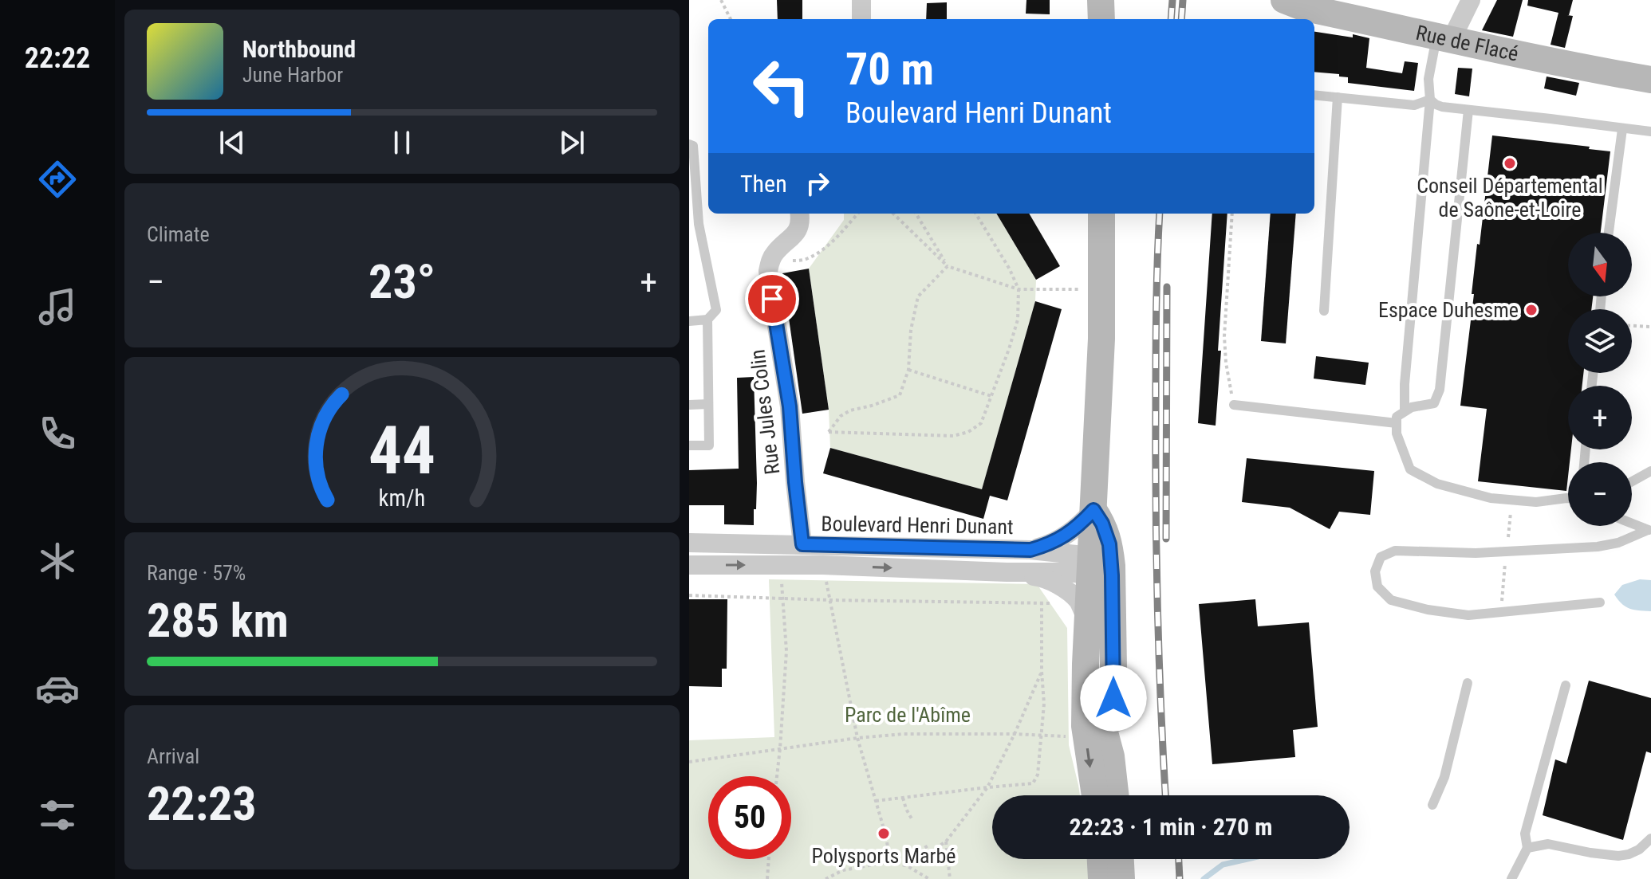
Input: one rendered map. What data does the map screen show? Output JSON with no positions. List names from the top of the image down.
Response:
{
  "streets": {
    "main road": ["Rue de Flacé"],
    "street": ["Rue Jules Colin", "Boulevard Henri Dunant"]
  },
  "crossings": [
    ["Rue Jules Colin", "Boulevard Henri Dunant"]
  ],
  "parks": ["Parc de l'Abîme"],
  "places": ["Conseil Départemental de Saône-et-Loire", "Espace Duhesme", "Polysports Marbé"],
  "north": "bottom",
  "page": {
    "tabs": "22:22",
    "turn": ["70 m", "Boulevard Henri Dunant"],
    "song": ["Northbound", "June Harbor"],
    "then": "Then",
    "tile": [
      "Climate",
      ["Range · 57%", "285 km"],
      ["Arrival", "22:23"]
    ],
    "map_buttons": ["+", "−"],
    "heat": ["−", "23°", "+"],
    "limit": "50",
    "trip": "22:23 · 1 min · 270 m",
    "gauge": ["44", "km/h"]
  }
}
